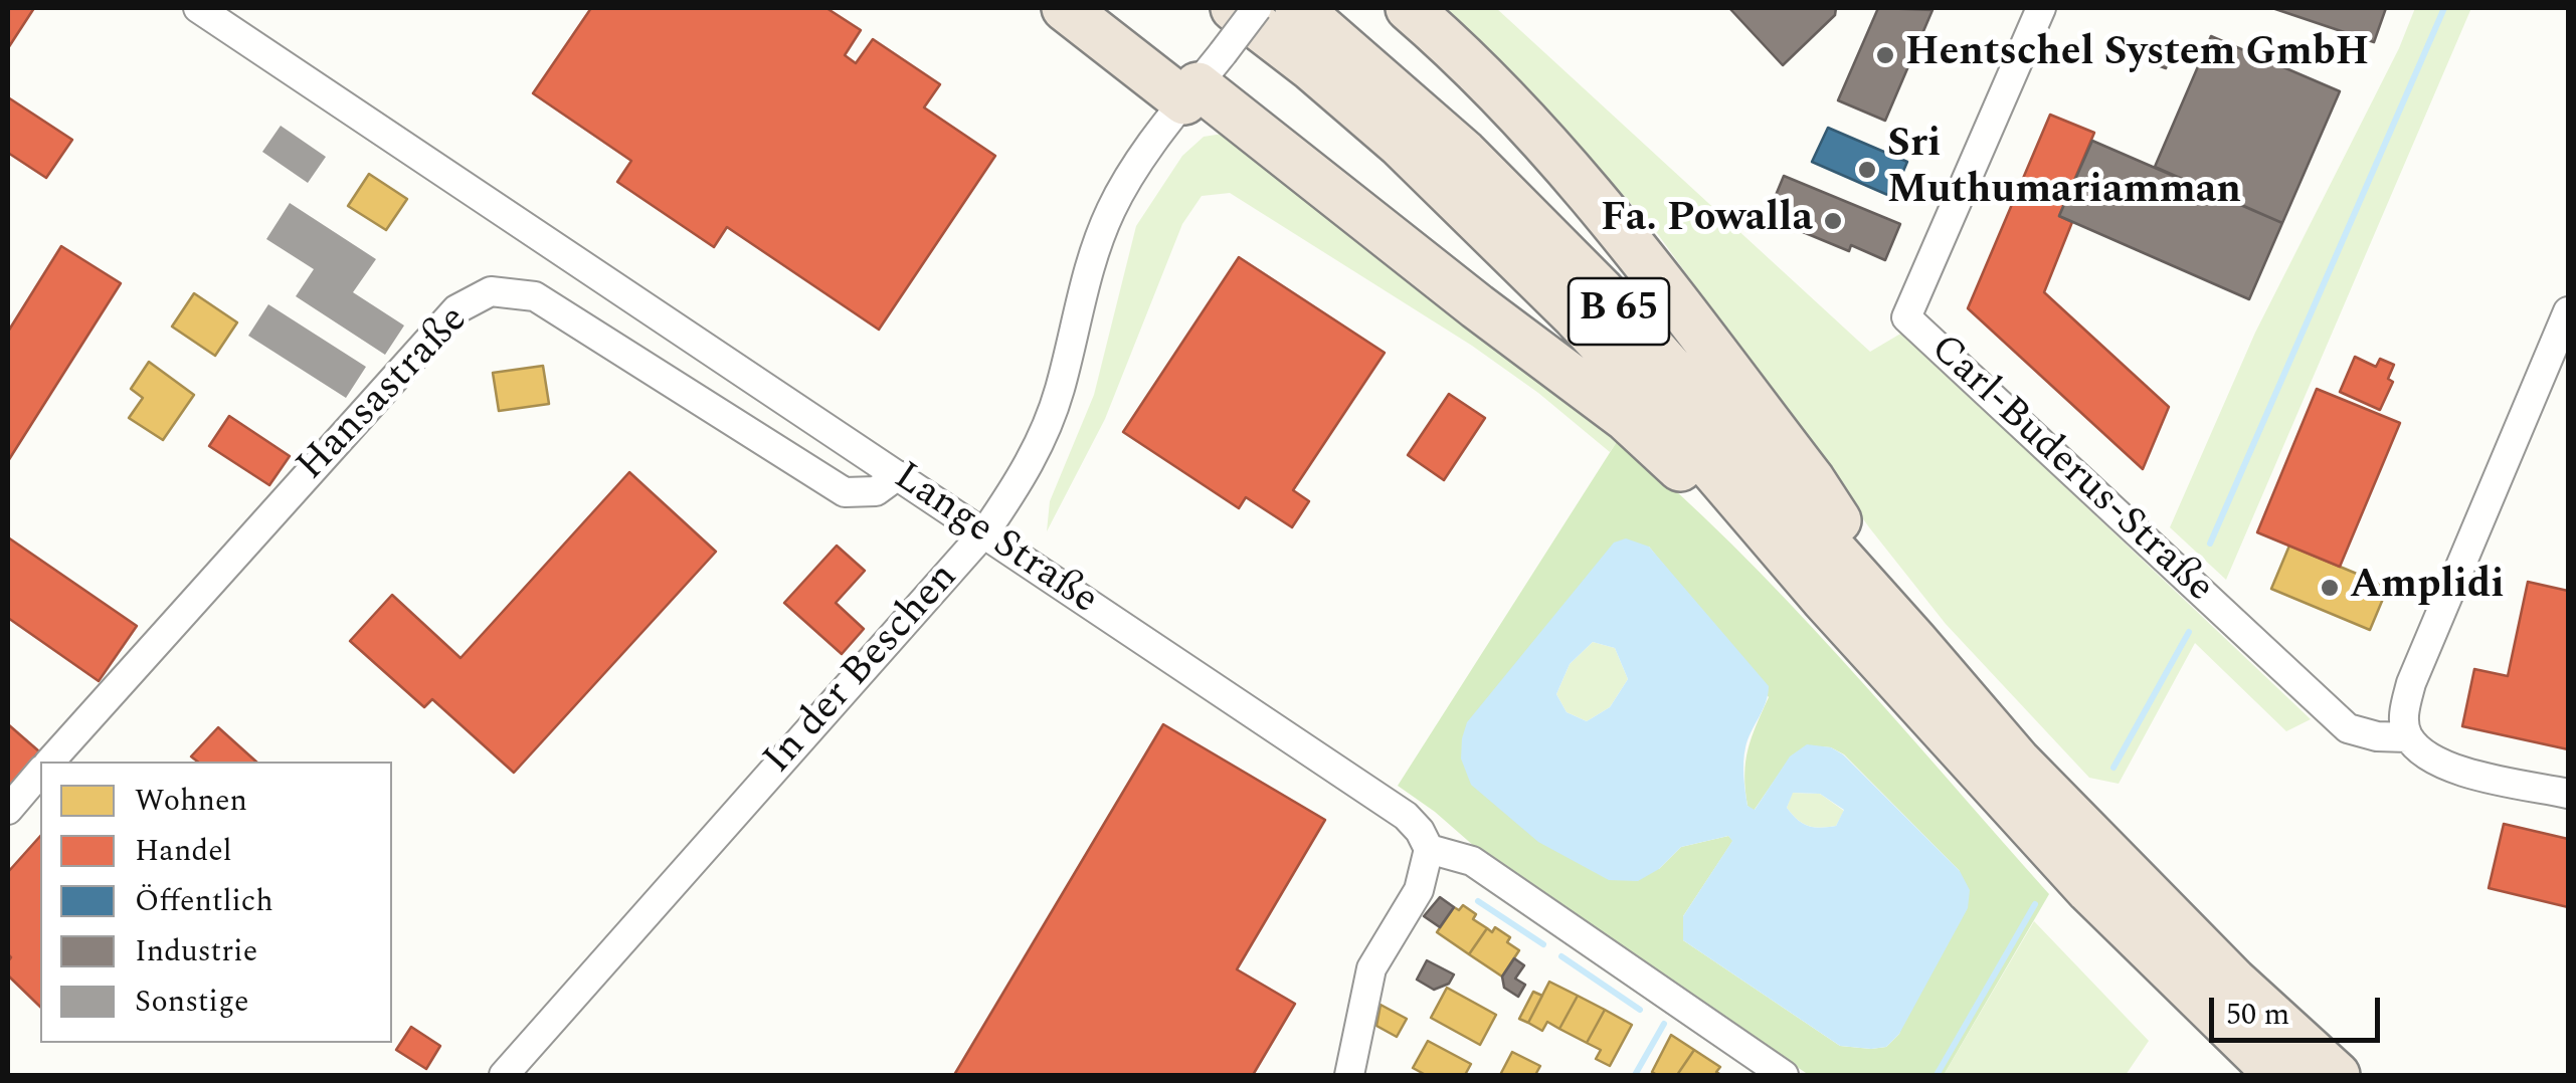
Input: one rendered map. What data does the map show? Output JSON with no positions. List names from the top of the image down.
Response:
{
  "streets": {
    "highway": ["B 65"],
    "street": [
      "Hansastraße",
      "Carl-Buderus-Straße",
      "Lange Straße",
      "In der Beschen"
    ]
  },
  "crossings": [
    ["Hansastraße", "Lange Straße"],
    ["Lange Straße", "In der Beschen"]
  ],
  "places": [
    "Hentschel System GmbH",
    "Sri Muthumariamman",
    "Fa. Powalla",
    "Amplidi"
  ],
  "legend": [
    "Wohnen",
    "Handel",
    "Öffentlich",
    "Industrie",
    "Sonstige"
  ],
  "scale_bar": "50 m"
}
